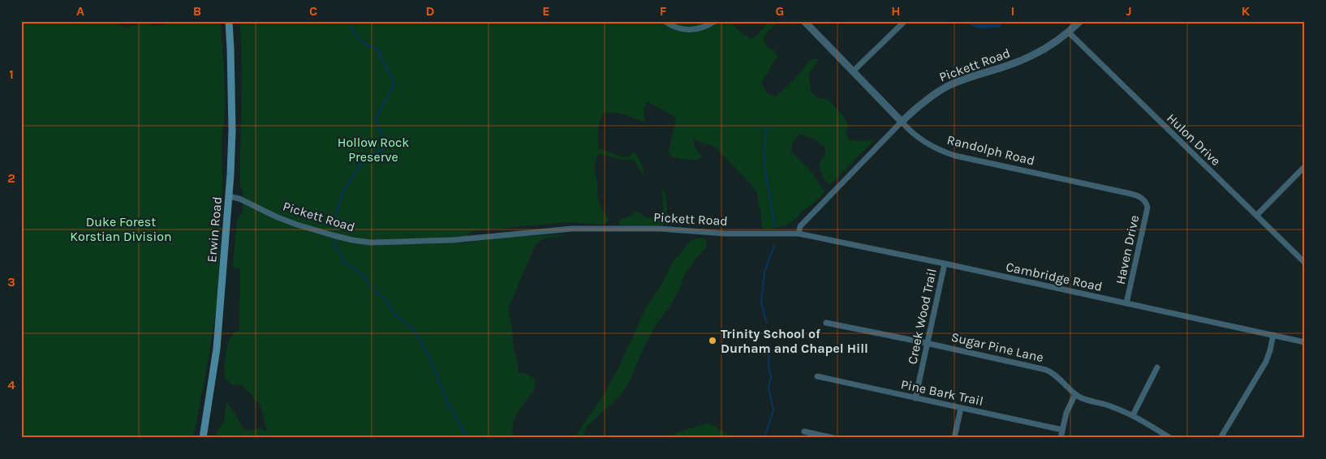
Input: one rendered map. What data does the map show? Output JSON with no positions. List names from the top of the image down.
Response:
{
  "streets": {
    "main road": ["Erwin Road"],
    "street": [
      "Pickett Road",
      "Hulon Drive",
      "Randolph Road",
      "Haven Drive",
      "Cambridge Road",
      "Creek Wood Trail",
      "Sugar Pine Lane",
      "Pine Bark Trail"
    ]
  },
  "crossings": [
    ["Pickett Road", "Hulon Drive"],
    ["Pickett Road", "Randolph Road"],
    ["Pickett Road", "Erwin Road"],
    ["Pickett Road", "Cambridge Road"],
    ["Randolph Road", "Haven Drive"],
    ["Haven Drive", "Cambridge Road"],
    ["Cambridge Road", "Creek Wood Trail"],
    ["Creek Wood Trail", "Sugar Pine Lane"],
    ["Creek Wood Trail", "Pine Bark Trail"]
  ],
  "parks": ["Hollow Rock Preserve", "Duke Forest Korstian Division"],
  "places": ["Trinity School of Durham and Chapel Hill"],
  "grid": {
    "columns": [
      "A",
      "B",
      "C",
      "D",
      "E",
      "F",
      "G",
      "H",
      "I",
      "J",
      "K"
    ],
    "rows": [
      "1",
      "2",
      "3",
      "4"
    ]
  }
}
